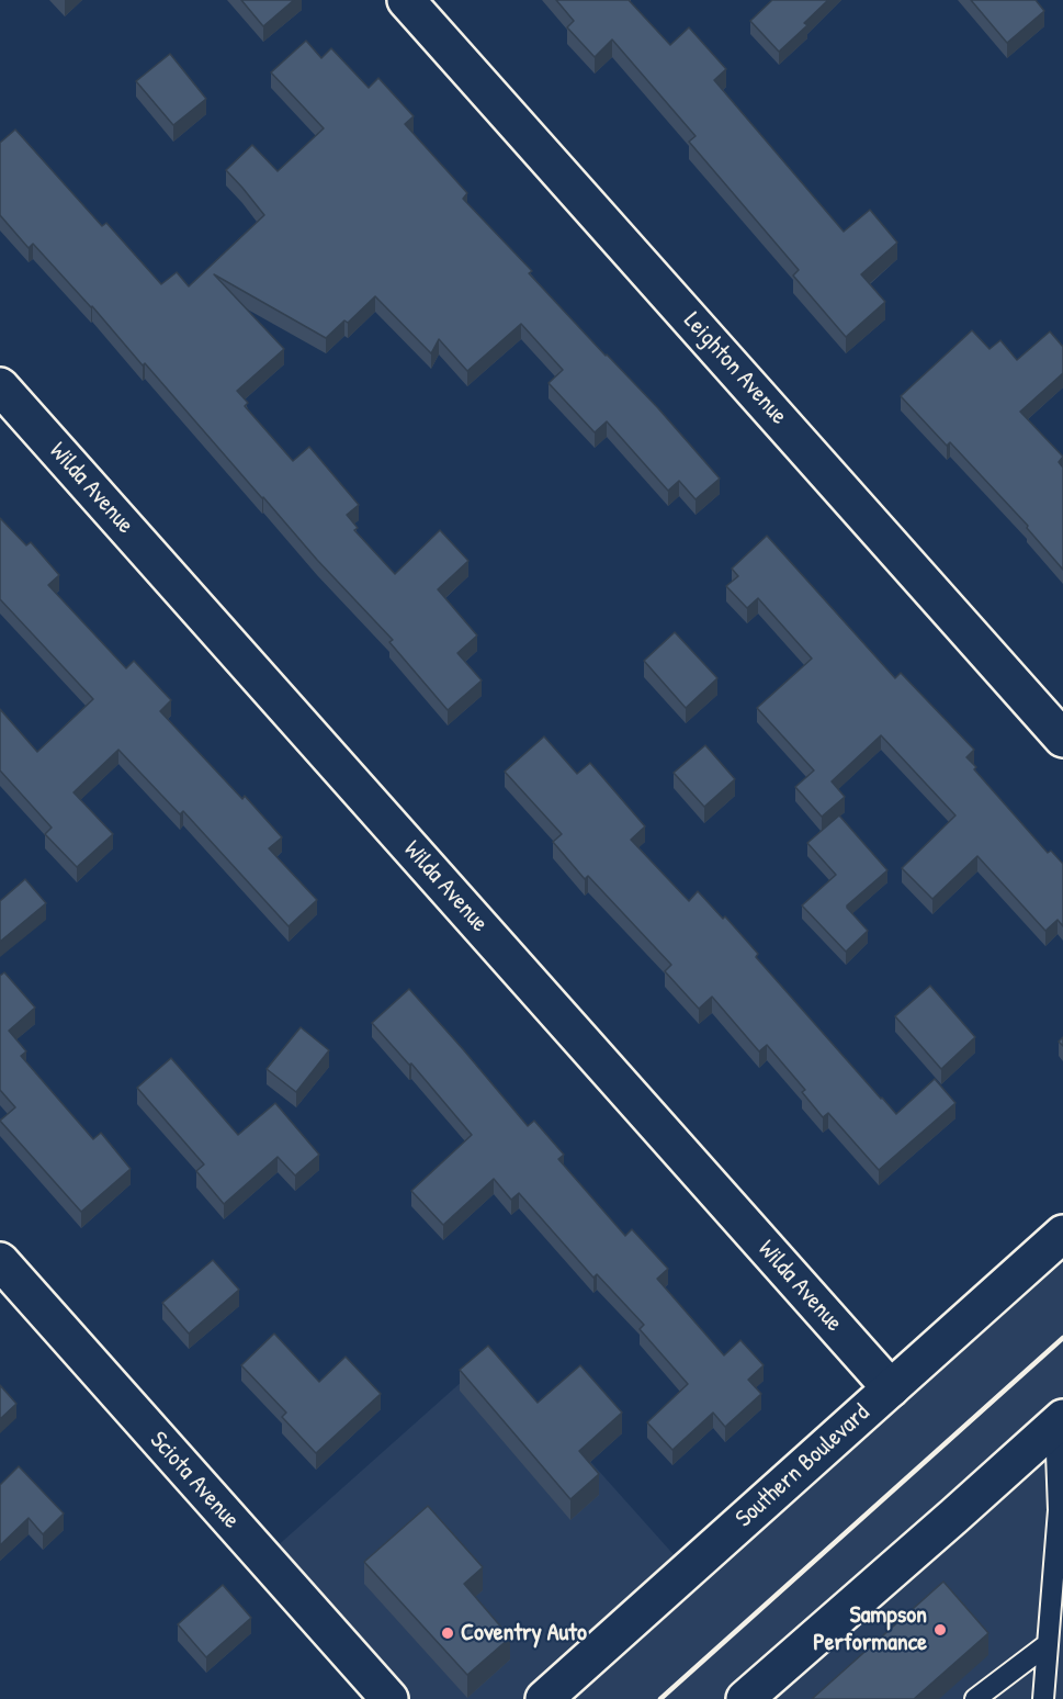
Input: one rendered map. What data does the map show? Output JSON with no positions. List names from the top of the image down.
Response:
{
  "streets": {
    "street": [
      "Leighton Avenue",
      "Wilda Avenue",
      "Southern Boulevard",
      "Sciota Avenue"
    ]
  },
  "crossings": [
    ["Wilda Avenue", "Southern Boulevard"]
  ],
  "places": ["Sampson Performance", "Coventry Auto"]
}
